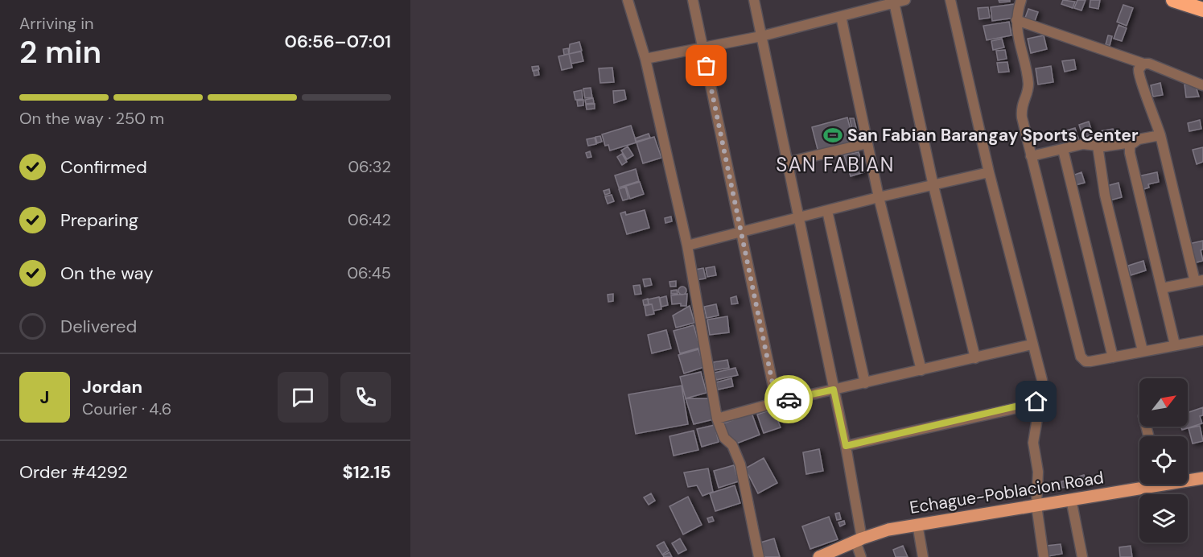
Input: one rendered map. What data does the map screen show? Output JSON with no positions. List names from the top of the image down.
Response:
{
  "streets": {
    "main road": ["Echague-Poblacion Road"]
  },
  "districts": ["SAN FABIAN"],
  "places": {
    "sports": ["San Fabian Barangay Sports Center"]
  },
  "north": "top right",
  "page": {
    "heading": ["2 min", "Arriving in", "06:56–07:01"],
    "panel": [
      "Jordan",
      "Courier · 4.6",
      "Order #4292",
      "$12.15"
    ],
    "bar": "On the way · 250 m",
    "list": [
      ["Confirmed", "06:32"],
      ["Preparing", "06:42"],
      ["On the way", "06:45"],
      "Delivered"
    ],
    "round": "J"
  }
}
